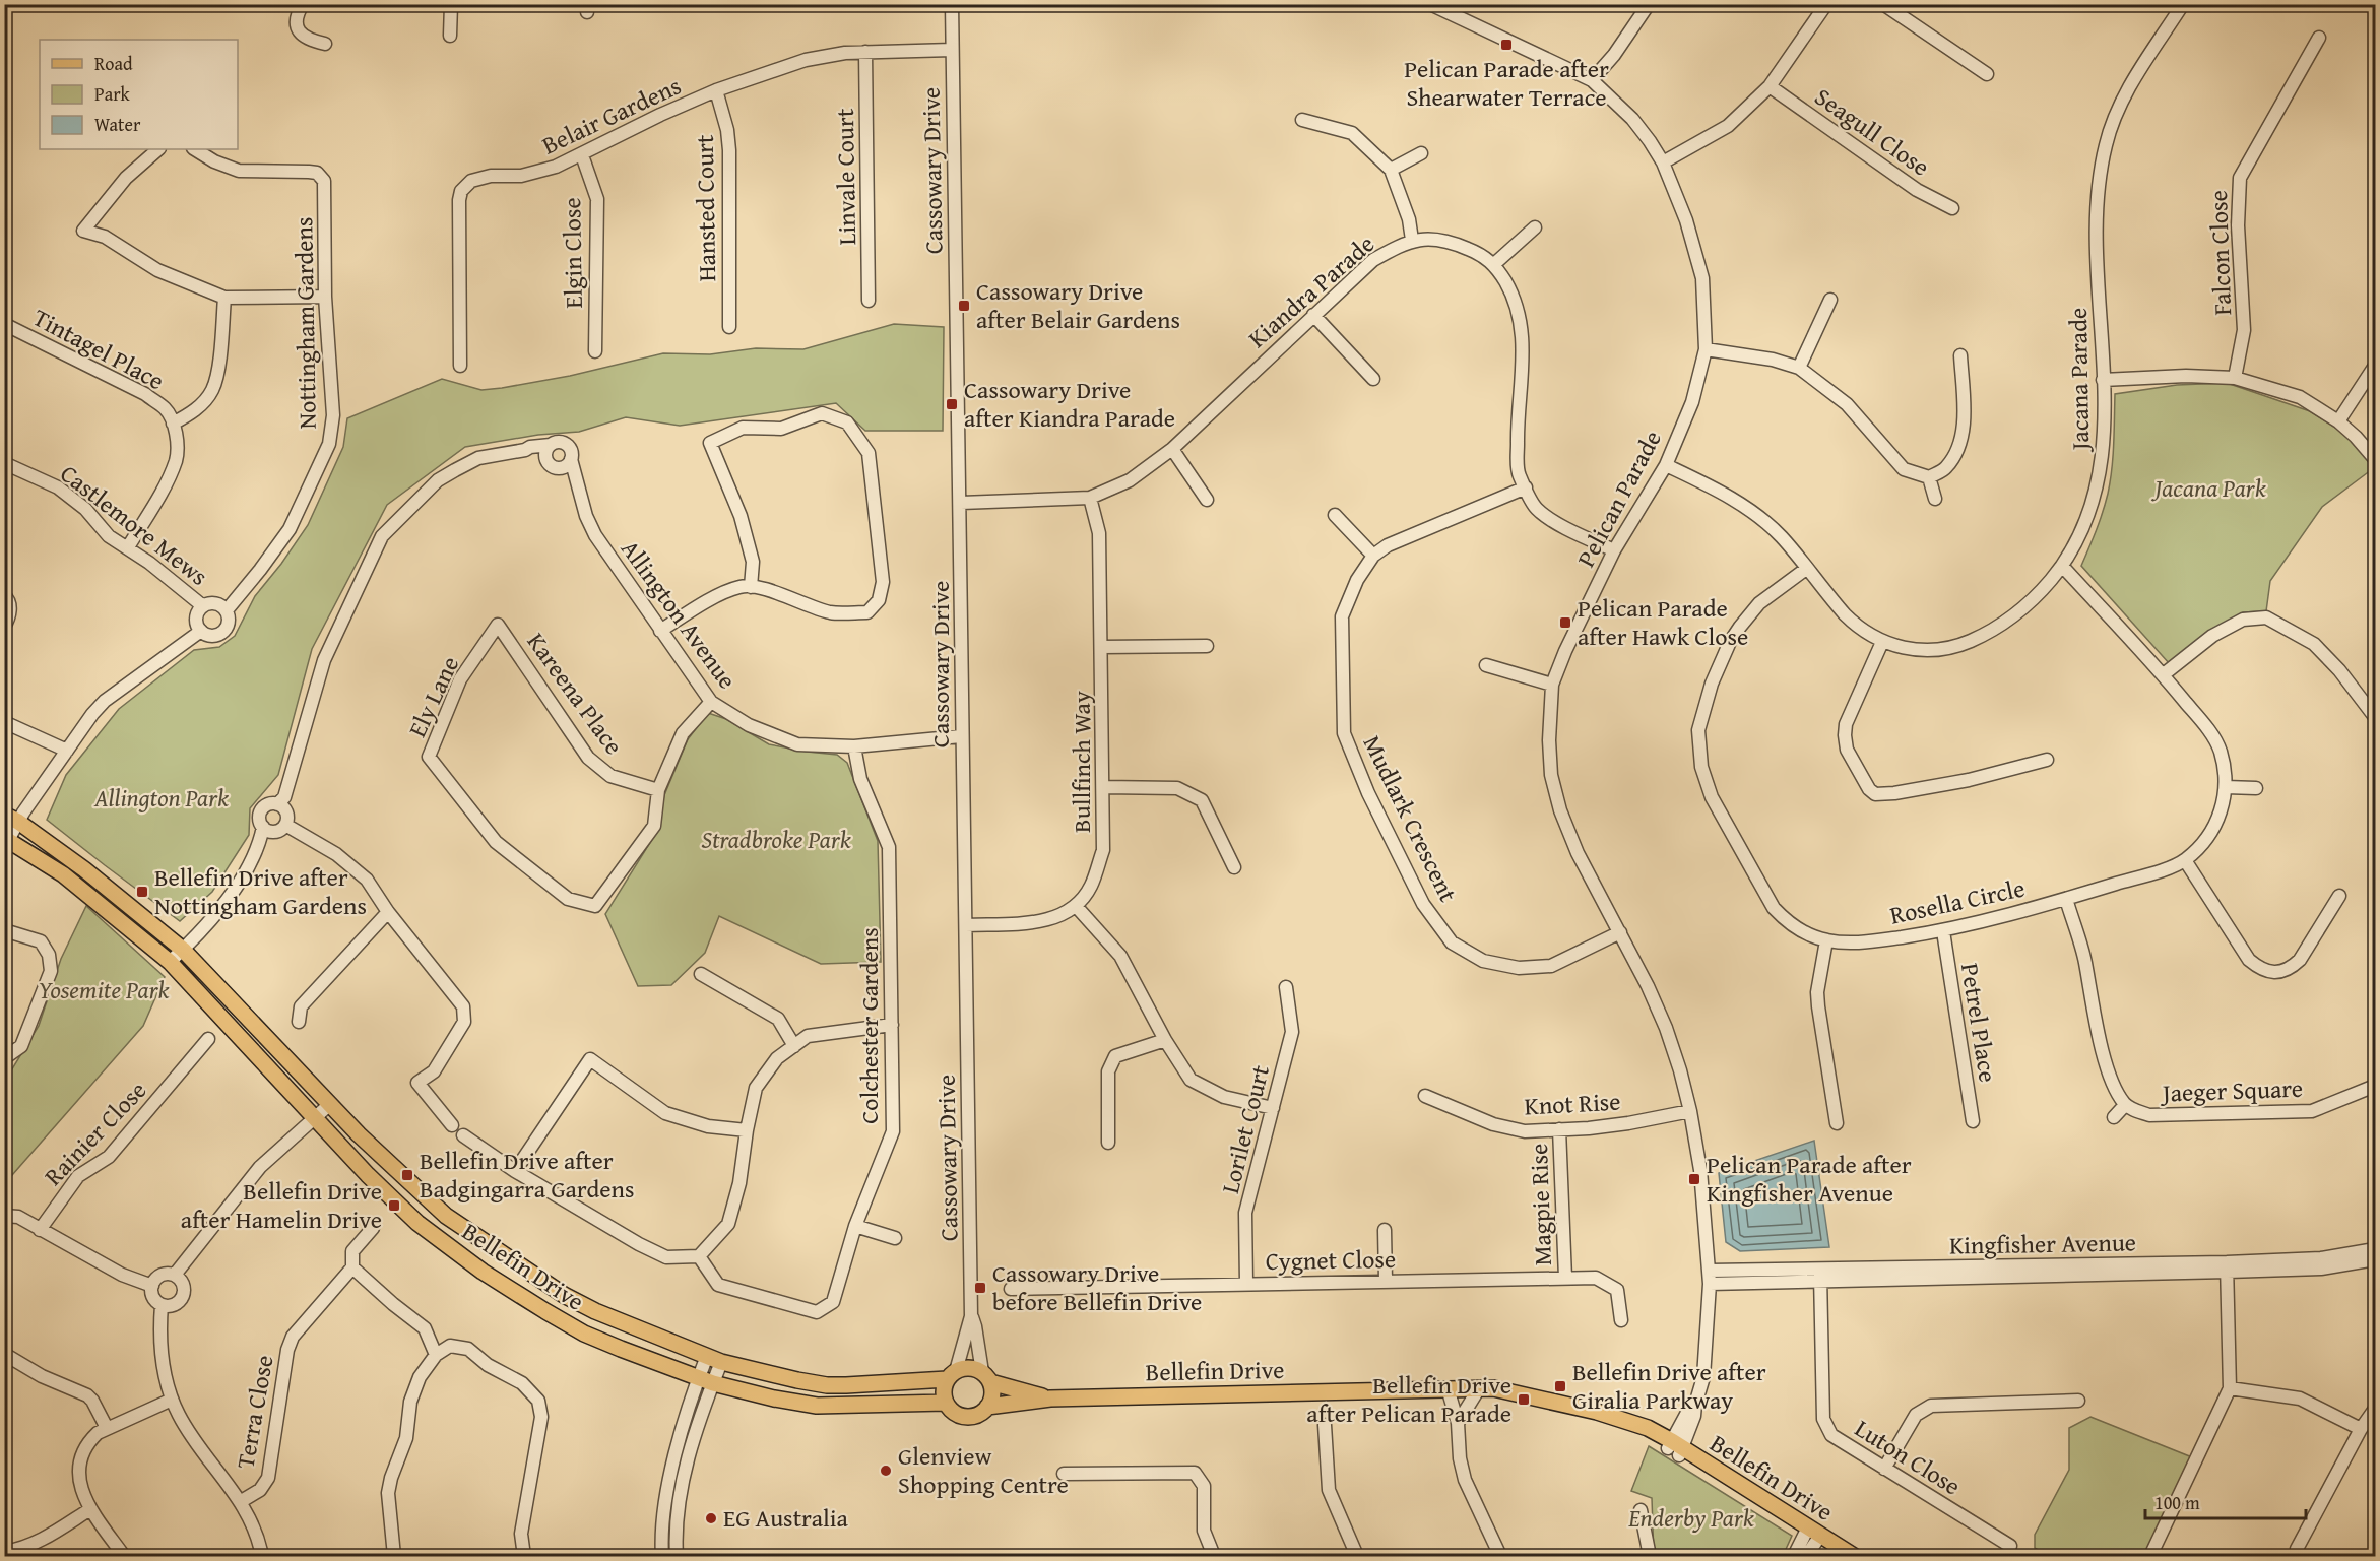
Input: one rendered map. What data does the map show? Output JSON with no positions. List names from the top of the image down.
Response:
{
  "streets": {
    "main road": ["Bellefin Drive"],
    "street": [
      "Belair Gardens",
      "Seagull Close",
      "Cassowary Drive",
      "Linvale Court",
      "Hansted Court",
      "Elgin Close",
      "Falcon Close",
      "Kiandra Parade",
      "Nottingham Gardens",
      "Tintagel Place",
      "Jacana Parade",
      "Pelican Parade",
      "Castlemore Mews",
      "Allington Avenue",
      "Kareena Place",
      "Ely Lane",
      "Bullfinch Way",
      "Mudlark Crescent",
      "Rosella Circle",
      "Petrel Place",
      "Colchester Gardens",
      "Jaeger Square",
      "Knot Rise",
      "Lorilet Court",
      "Rainier Close",
      "Magpie Rise",
      "Kingfisher Avenue",
      "Cygnet Close",
      "Terra Close",
      "Luton Close"
    ]
  },
  "crossings": [
    ["Belair Gardens", "Cassowary Drive"],
    ["Belair Gardens", "Linvale Court"],
    ["Belair Gardens", "Hansted Court"],
    ["Belair Gardens", "Elgin Close"],
    ["Cassowary Drive", "Kiandra Parade"],
    ["Cassowary Drive", "Allington Avenue"],
    ["Cassowary Drive", "Bullfinch Way"],
    ["Cassowary Drive", "Bellefin Drive"],
    ["Kiandra Parade", "Pelican Parade"],
    ["Kiandra Parade", "Bullfinch Way"],
    ["Kiandra Parade", "Mudlark Crescent"],
    ["Nottingham Gardens", "Castlemore Mews"],
    ["Tintagel Place", "Castlemore Mews"],
    ["Jacana Parade", "Pelican Parade"],
    ["Jacana Parade", "Rosella Circle"],
    ["Pelican Parade", "Mudlark Crescent"],
    ["Pelican Parade", "Knot Rise"],
    ["Pelican Parade", "Kingfisher Avenue"],
    ["Pelican Parade", "Bellefin Drive"],
    ["Allington Avenue", "Colchester Gardens"],
    ["Kareena Place", "Ely Lane"],
    ["Rosella Circle", "Petrel Place"],
    ["Knot Rise", "Magpie Rise"],
    ["Lorilet Court", "Cygnet Close"],
    ["Magpie Rise", "Cygnet Close"],
    ["Kingfisher Avenue", "Luton Close"]
  ],
  "parks": [
    "Jacana Park",
    "Allington Park",
    "Stradbroke Park",
    "Yosemite Park",
    "Enderby Park"
  ],
  "places": {
    "transit": [
      "Pelican Parade after Shearwater Terrace",
      "Cassowary Drive after Belair Gardens",
      "Cassowary Drive after Kiandra Parade",
      "Pelican Parade after Hawk Close",
      "Bellefin Drive after Nottingham Gardens",
      "Bellefin Drive after Badgingarra Gardens",
      "Pelican Parade after Kingfisher Avenue",
      "Bellefin Drive after Hamelin Drive",
      "Cassowary Drive before Bellefin Drive",
      "Bellefin Drive after Giralia Parkway",
      "Bellefin Drive after Pelican Parade"
    ],
    "other": ["Glenview Shopping Centre", "EG Australia"]
  },
  "legend": ["Road", "Park", "Water"],
  "scale_bar": "100 m"
}
